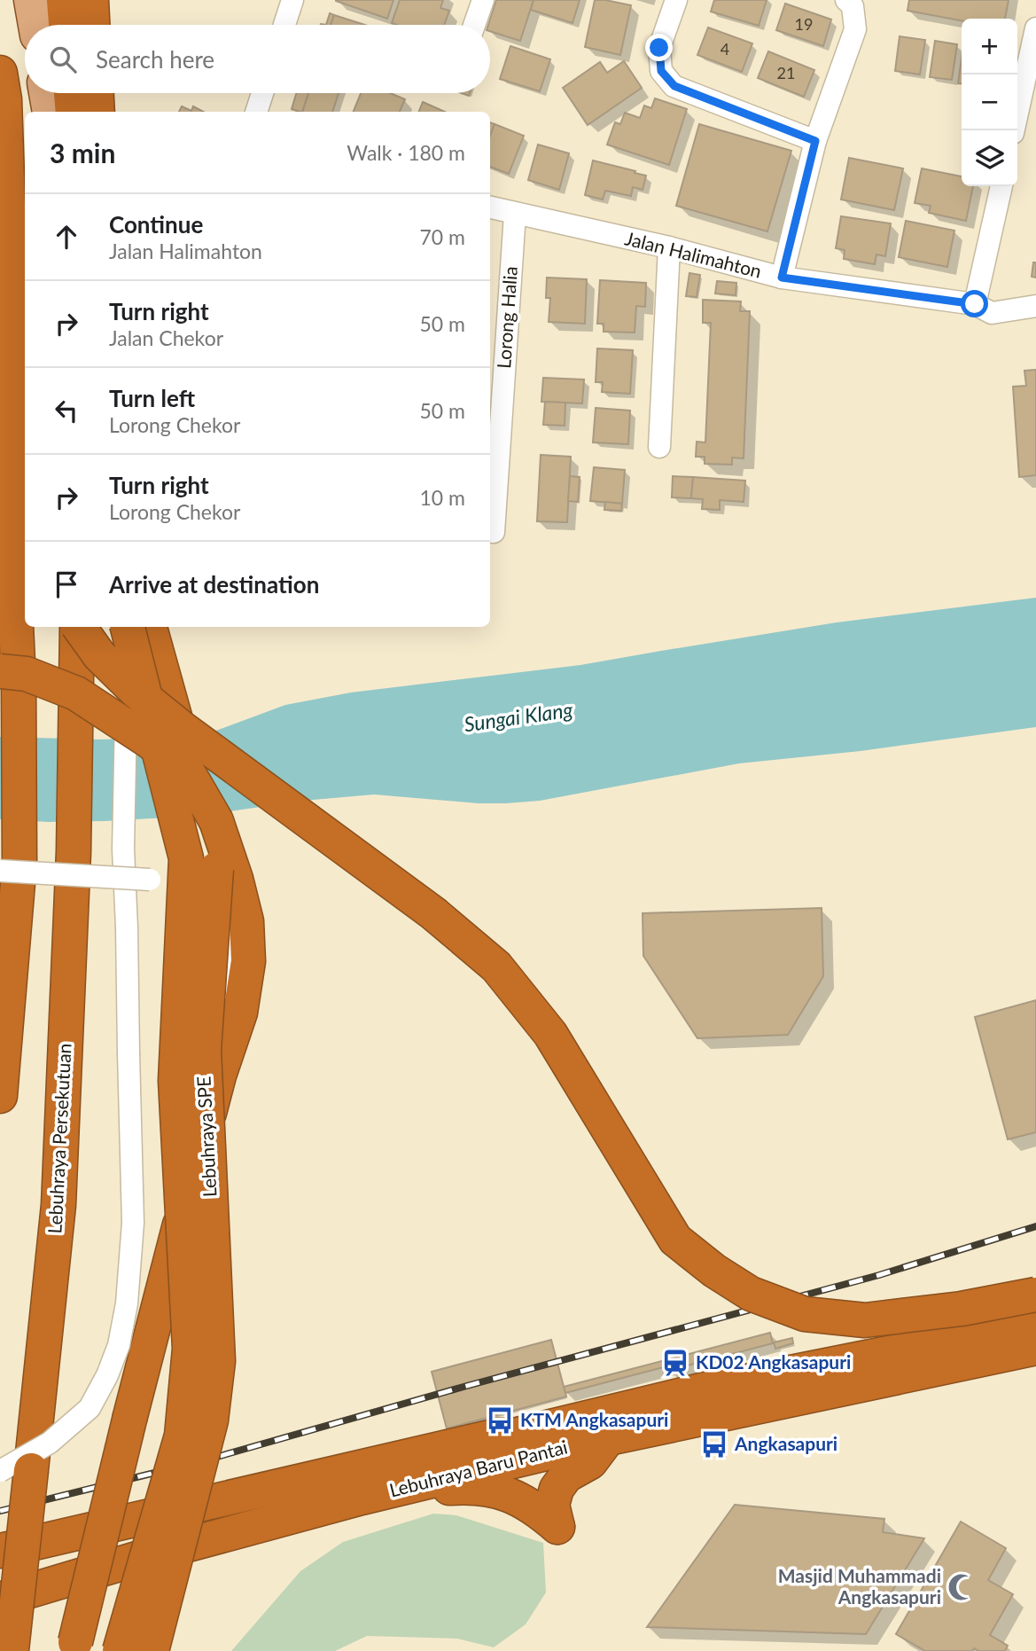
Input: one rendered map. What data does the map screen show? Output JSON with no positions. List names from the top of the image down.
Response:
{
  "streets": {
    "highway": ["Lebuhraya SPE", "Lebuhraya Persekutuan", "Lebuhraya Baru Pantai"],
    "street": ["Jalan Halimahton", "Lorong Halia"]
  },
  "crossings": [
    ["Jalan Halimahton", "Lorong Halia"]
  ],
  "water": ["Sungai Klang"],
  "places": {
    "station": ["KD02 Angkasapuri"],
    "bus stop": ["KTM Angkasapuri", "Angkasapuri"],
    "mosque": ["Masjid Muhammadi Angkasapuri"]
  },
  "house_numbers": ["19", "4", "21"],
  "page": {
    "map_buttons": ["+", "−"],
    "search": "Search here",
    "heading": ["3 min", "Walk · 180 m"],
    "list": [
      ["Continue", "Jalan Halimahton", "70 m"],
      ["Turn right", "Jalan Chekor", "50 m"],
      ["Turn left", "Lorong Chekor", "50 m"],
      ["Turn right", "Lorong Chekor", "10 m"],
      "Arrive at destination"
    ]
  }
}
